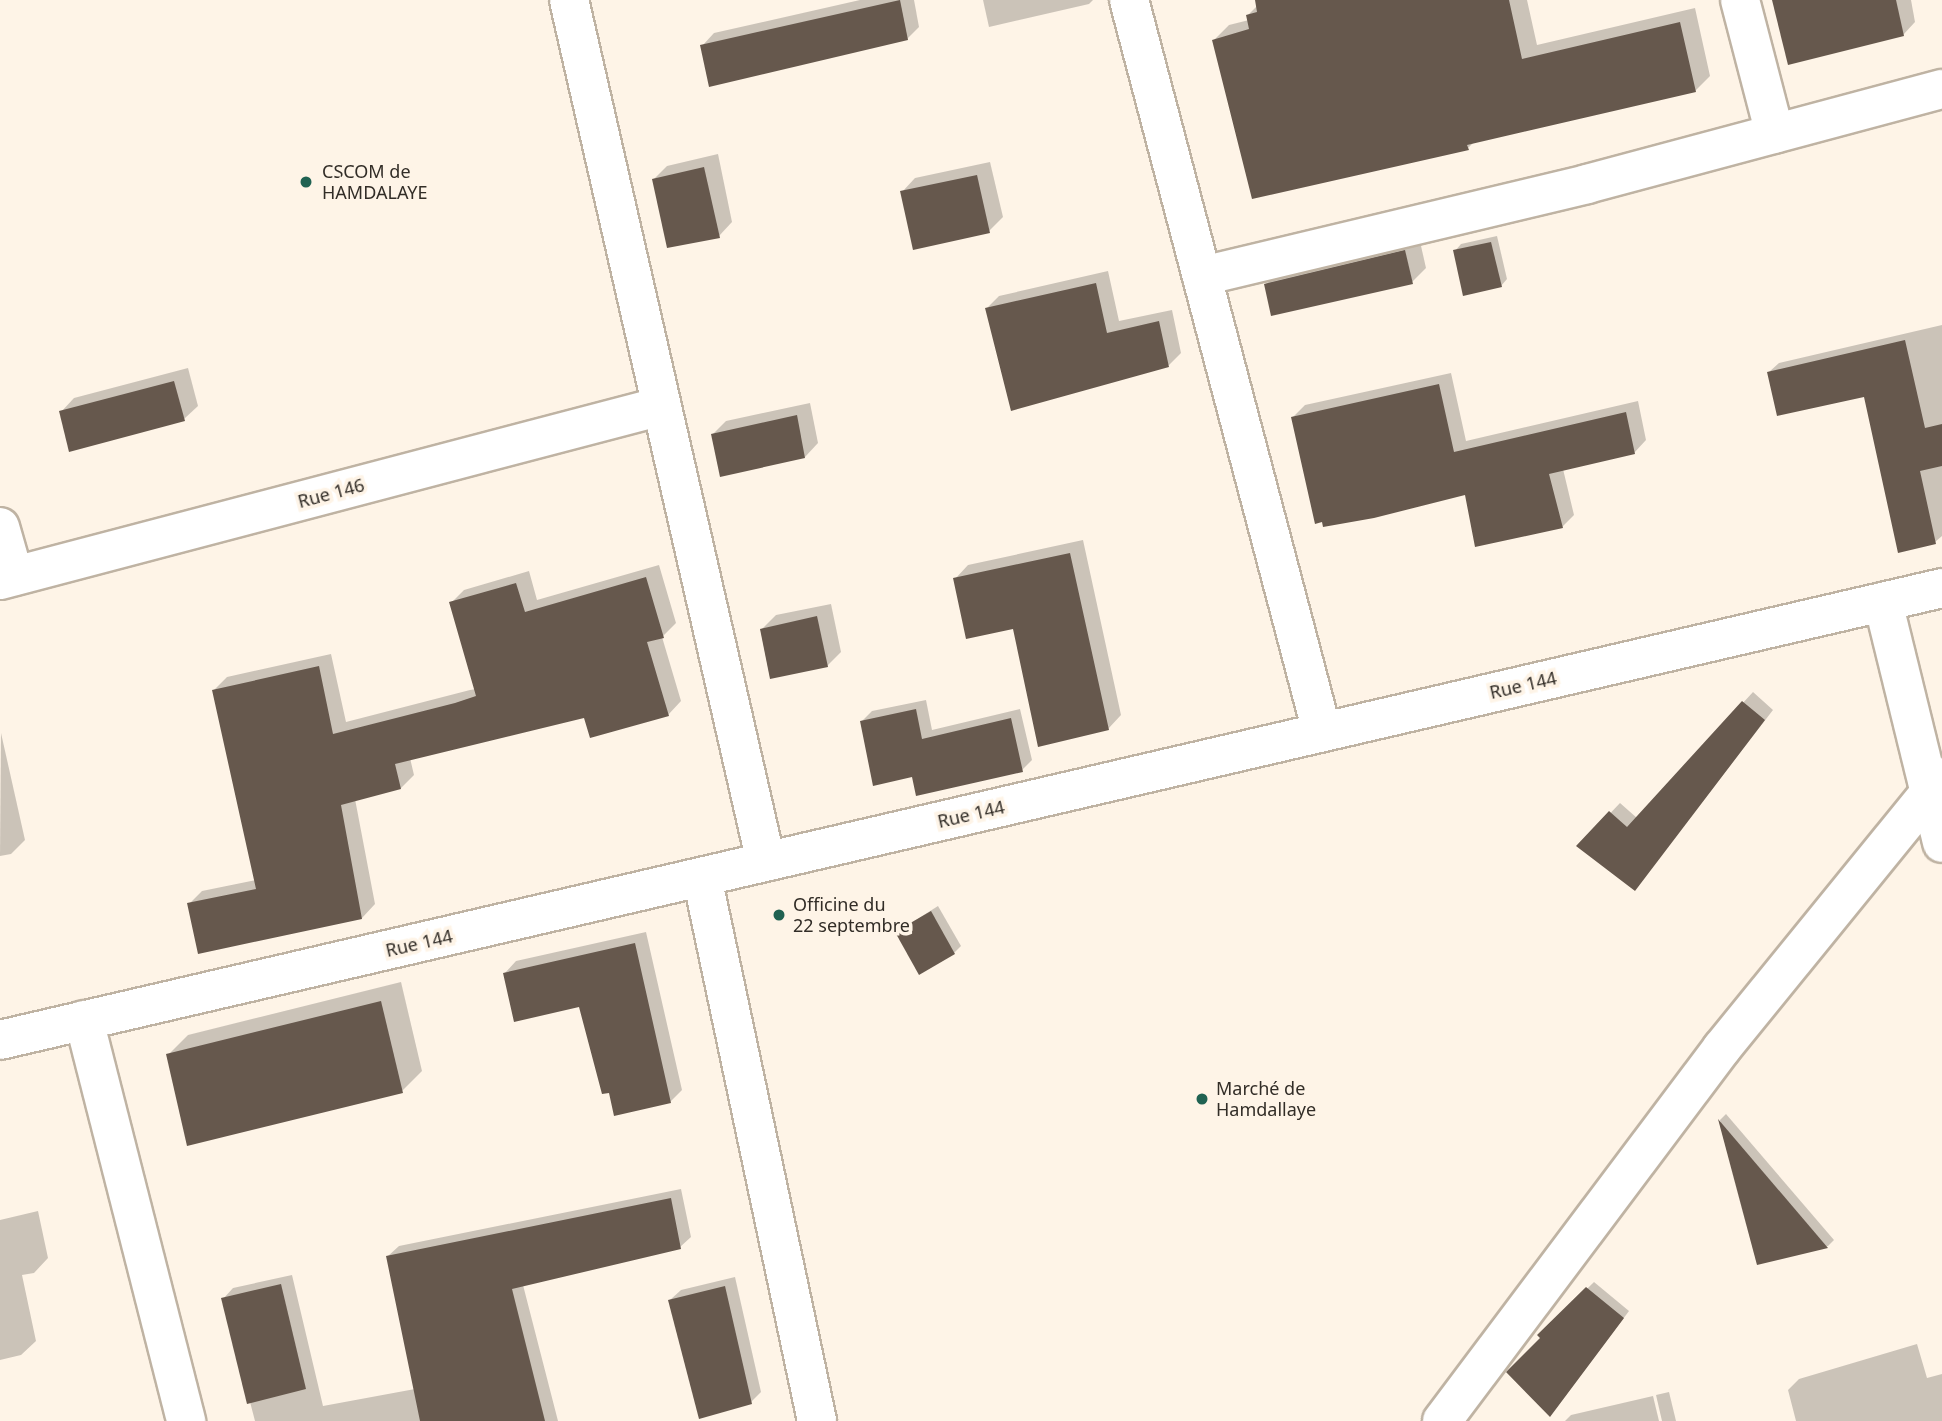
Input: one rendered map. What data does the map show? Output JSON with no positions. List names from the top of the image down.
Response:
{
  "streets": {
    "street": ["Rue 146", "Rue 144"]
  },
  "places": ["CSCOM de HAMDALAYE", "Officine du 22 septembre", "Marché de Hamdallaye"]
}
